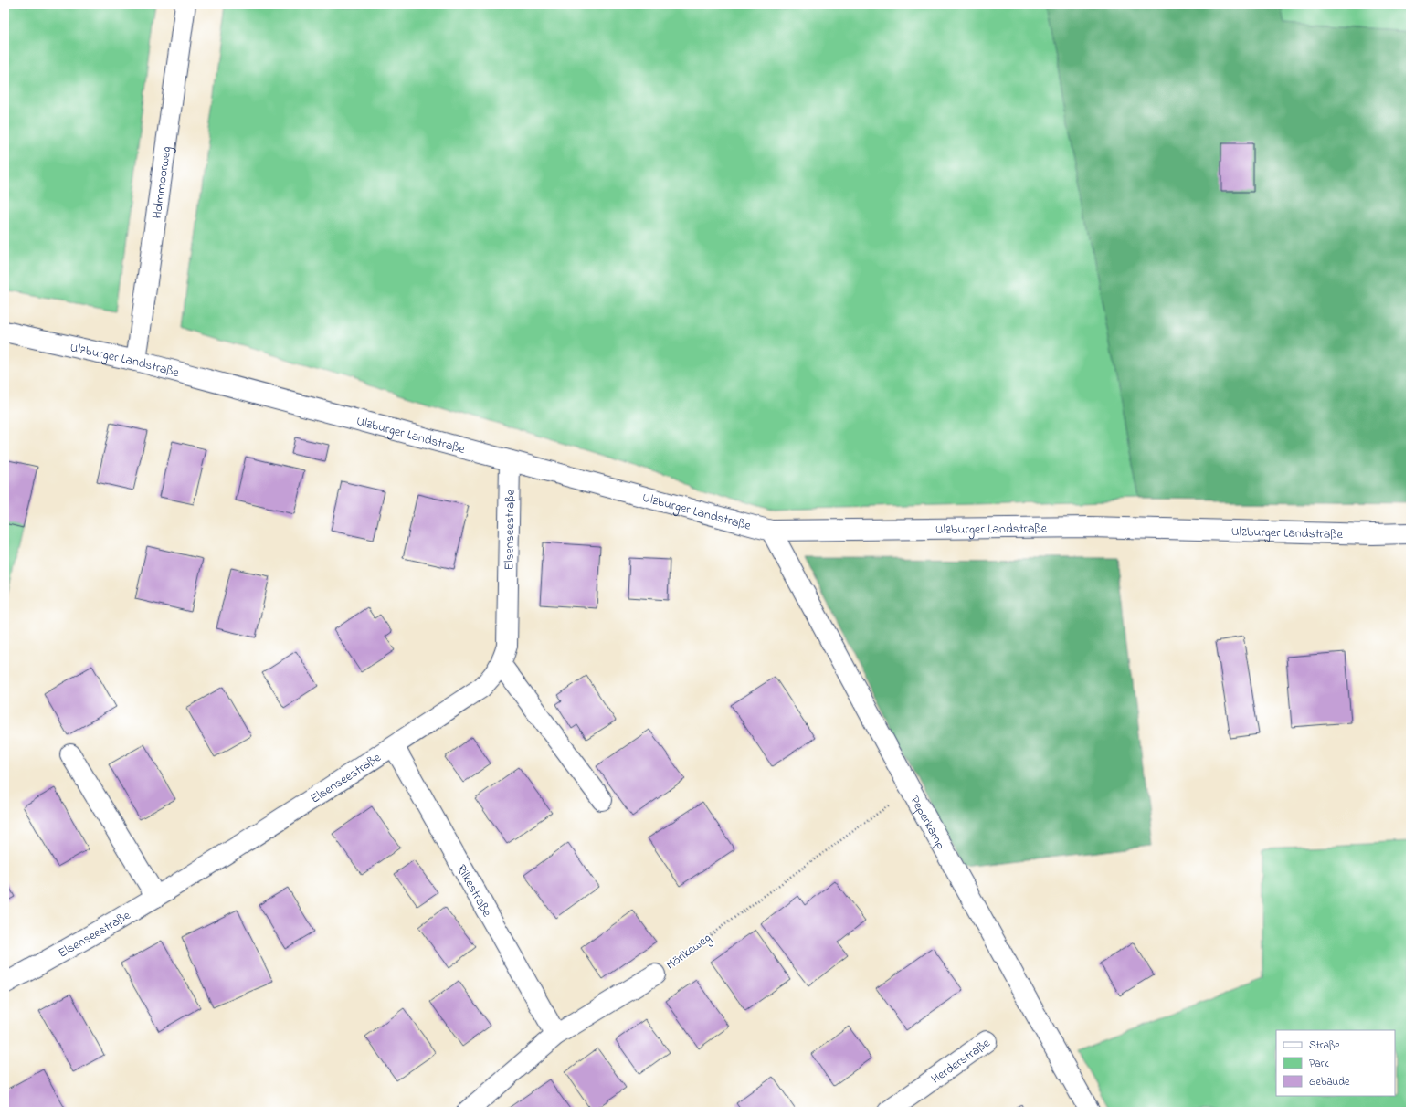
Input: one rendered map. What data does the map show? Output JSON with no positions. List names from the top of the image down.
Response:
{
  "streets": {
    "street": [
      "Holmmoorweg",
      "Ulzburger Landstraße",
      "Elsenseestraße",
      "Peperkamp",
      "Rilkestraße",
      "Mörikeweg",
      "Herderstraße"
    ]
  },
  "crossings": [
    ["Holmmoorweg", "Ulzburger Landstraße"],
    ["Ulzburger Landstraße", "Elsenseestraße"],
    ["Ulzburger Landstraße", "Peperkamp"],
    ["Elsenseestraße", "Rilkestraße"],
    ["Peperkamp", "Mörikeweg"],
    ["Rilkestraße", "Mörikeweg"]
  ],
  "legend": ["Straße", "Park", "Gebäude"]
}
